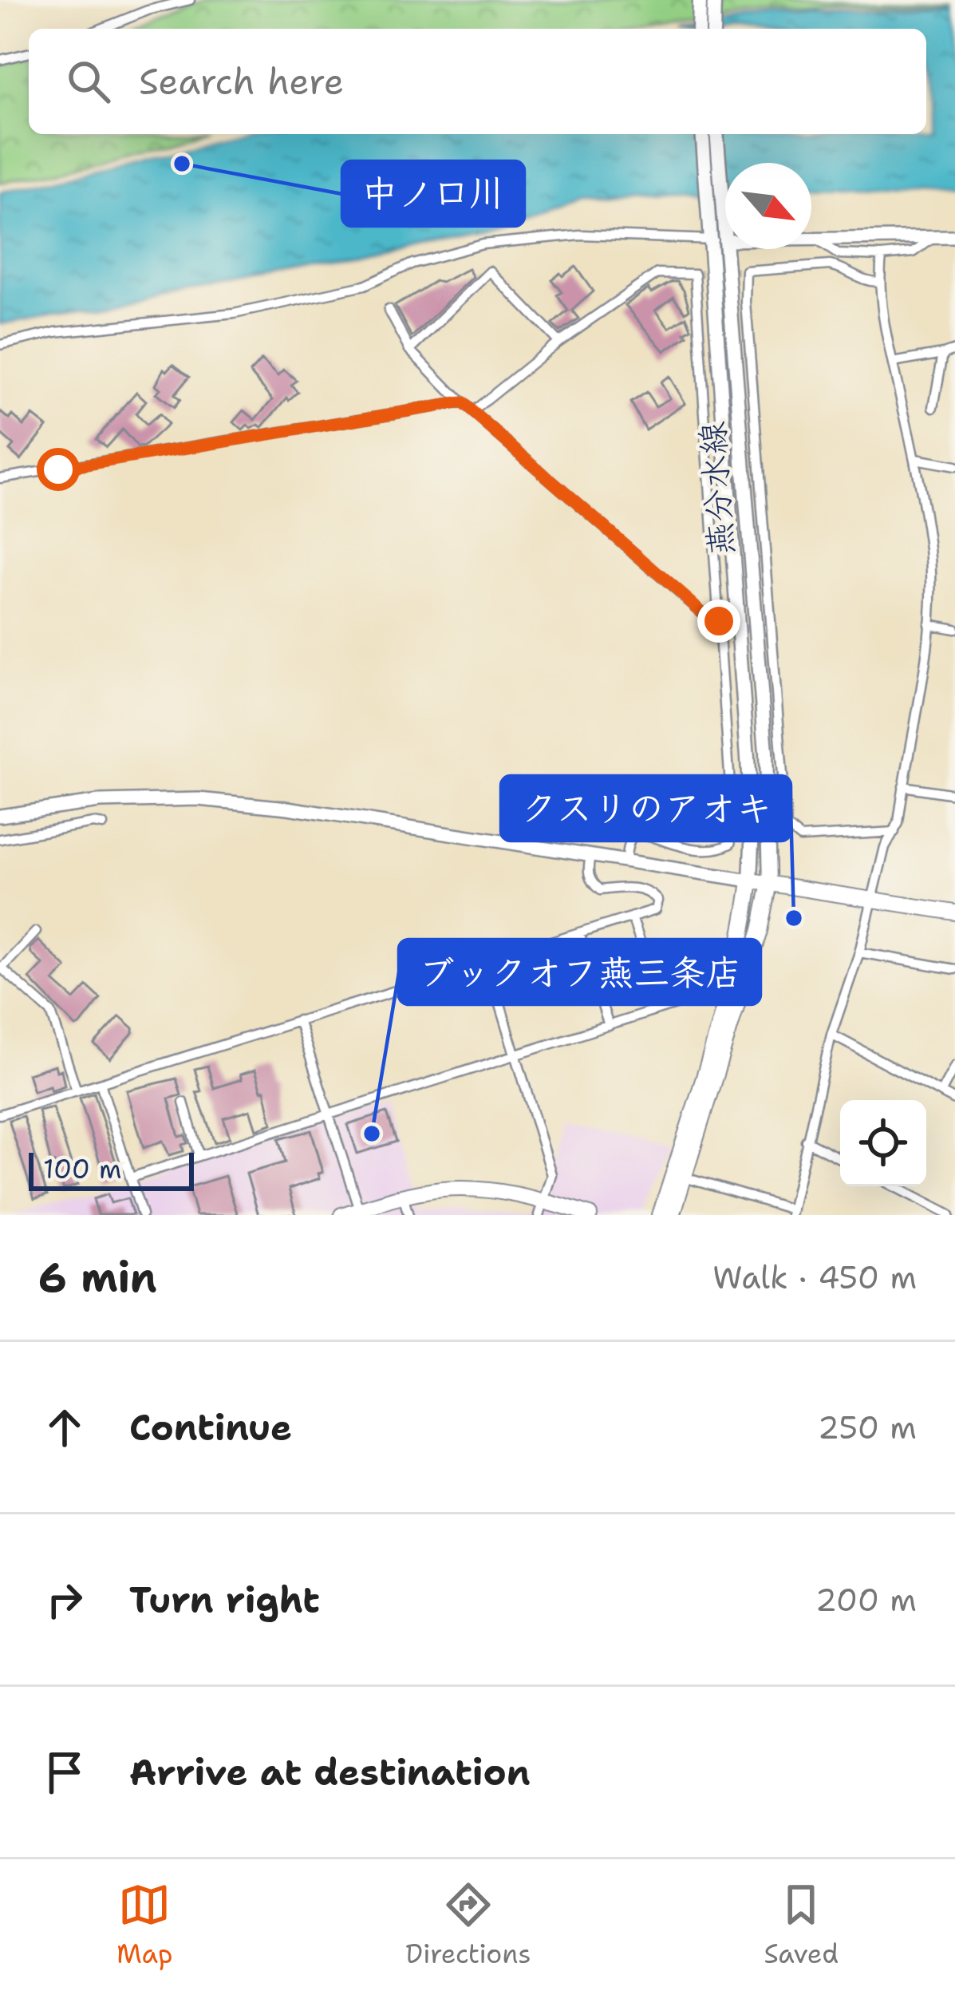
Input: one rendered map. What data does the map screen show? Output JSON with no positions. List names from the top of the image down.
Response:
{
  "streets": {
    "main road": ["燕分水線"]
  },
  "places": ["中ノ口川", "クスリのアオキ", "ブックオフ燕三条店"],
  "scale_bar": "100 m",
  "north": "bottom right",
  "page": {
    "search": "Search here",
    "scale": "100 m",
    "heading": ["6 min", "Walk · 450 m"],
    "list": [
      ["Continue", "250 m"],
      ["Turn right", "200 m"],
      "Arrive at destination"
    ],
    "nav": ["Map", "Directions", "Saved"]
  }
}
